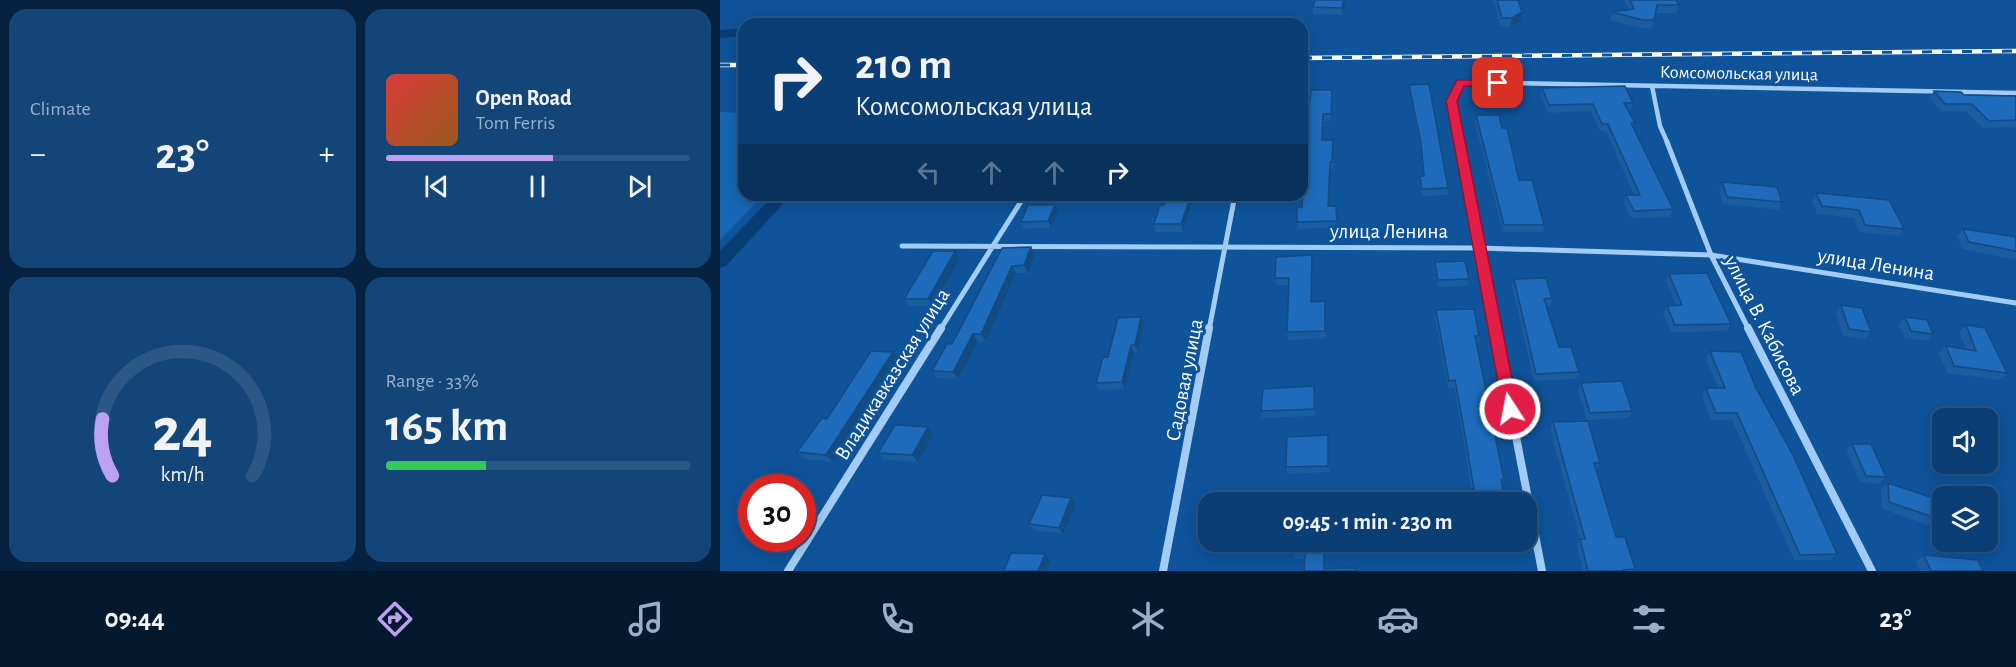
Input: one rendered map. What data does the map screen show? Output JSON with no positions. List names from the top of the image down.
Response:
{
  "streets": {
    "street": [
      "Комсомольская улица",
      "улица Ленина",
      "улица В. Кабисова",
      "Владикавказская улица",
      "Садовая улица"
    ]
  },
  "crossings": [
    ["Комсомольская улица", "улица Ленина"],
    ["Комсомольская улица", "улица В. Кабисова"],
    ["улица Ленина", "улица В. Кабисова"],
    ["улица Ленина", "Владикавказская улица"],
    ["улица Ленина", "Садовая улица"]
  ],
  "page": {
    "tile": [
      "Climate",
      ["Range · 33%", "165 km"]
    ],
    "turn": ["210 m", "Комсомольская улица"],
    "song": ["Open Road", "Tom Ferris"],
    "heat": ["−", "23°", "+"],
    "limit": "30",
    "trip": "09:45 · 1 min · 230 m",
    "tabs": ["09:44", "23°"],
    "gauge": ["24", "km/h"]
  }
}
